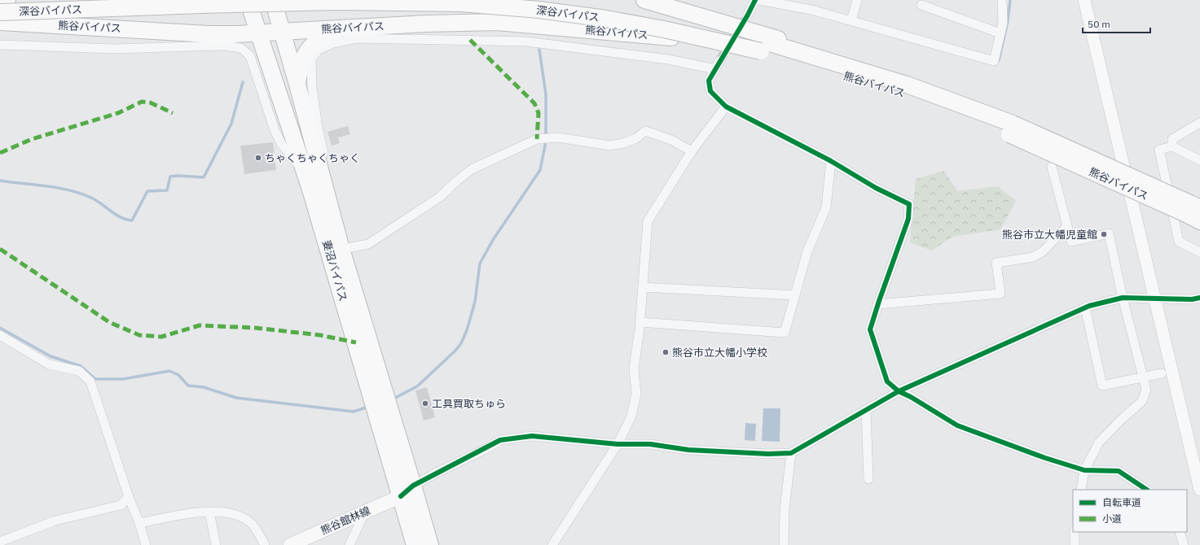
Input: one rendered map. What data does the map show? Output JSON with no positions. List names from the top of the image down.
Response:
{
  "streets": {
    "highway": ["深谷バイパス", "熊谷バイパス", "妻沼バイパス"],
    "main road": ["熊谷館林線"]
  },
  "crossings": [
    ["深谷バイパス", "熊谷バイパス"],
    ["熊谷バイパス", "妻沼バイパス"],
    ["妻沼バイパス", "熊谷館林線"]
  ],
  "places": [
    "ちゃくちゃくちゃく",
    "熊谷市立大幡児童館",
    "熊谷市立大幡小学校",
    "工具買取ちゅら"
  ],
  "legend": ["自転車道", "小道"],
  "scale_bar": "50 m"
}
